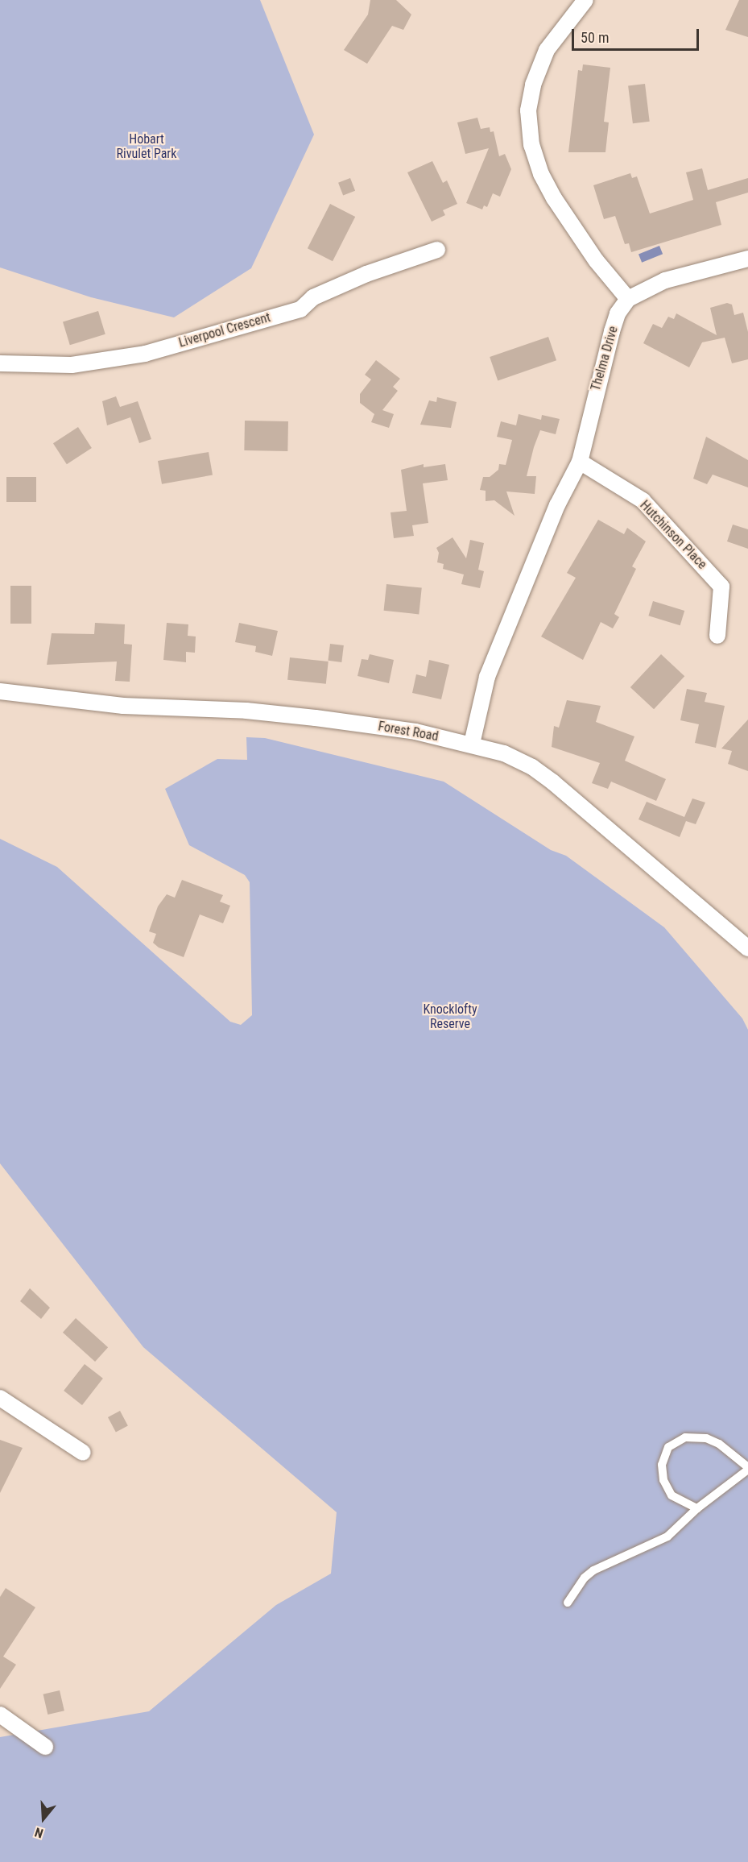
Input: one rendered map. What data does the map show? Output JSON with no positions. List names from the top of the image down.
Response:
{
  "streets": {
    "street": [
      "Liverpool Crescent",
      "Thelma Drive",
      "Hutchinson Place",
      "Forest Road"
    ]
  },
  "crossings": [
    ["Thelma Drive", "Hutchinson Place"],
    ["Thelma Drive", "Forest Road"]
  ],
  "parks": ["Hobart Rivulet Park", "Knocklofty Reserve"],
  "scale_bar": "50 m",
  "north": "bottom"
}
